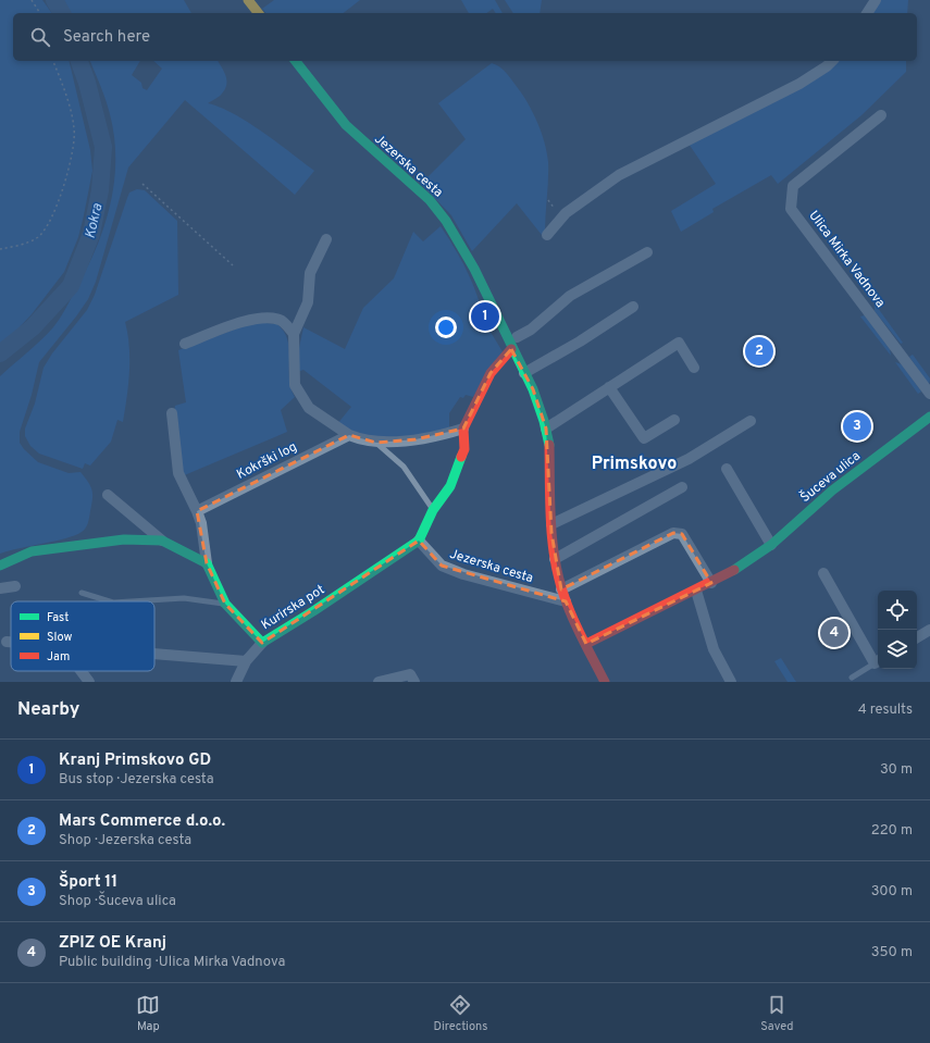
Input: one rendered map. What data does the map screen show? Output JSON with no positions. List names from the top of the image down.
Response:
{
  "streets": {
    "street": [
      "Jezerska cesta",
      "Ulica Mirka Vadnova",
      "Kokrški log",
      "Šuceva ulica",
      "Kurirska pot"
    ]
  },
  "crossings": [
    ["Jezerska cesta", "Šuceva ulica"],
    ["Jezerska cesta", "Kurirska pot"]
  ],
  "districts": ["Primskovo"],
  "water": ["Kokra"],
  "legend": ["Fast", "Slow", "Jam"],
  "page": {
    "search": "Search here",
    "pins": [
      "1",
      "2",
      "3",
      "4"
    ],
    "heading": ["Nearby", "4 results"],
    "list": [
      {
        "mark": "1",
        "name": "Kranj Primskovo GD",
        "note": "Bus stop · Jezerska cesta",
        "value": "30 m"
      },
      {
        "mark": "2",
        "name": "Mars Commerce d.o.o.",
        "note": "Shop · Jezerska cesta",
        "value": "220 m"
      },
      {
        "mark": "3",
        "name": "Šport 11",
        "note": "Shop · Šuceva ulica",
        "value": "300 m"
      },
      {
        "mark": "4",
        "name": "ZPIZ OE Kranj",
        "note": "Public building · Ulica Mirka Vadnova",
        "value": "350 m"
      }
    ],
    "nav": ["Map", "Directions", "Saved"]
  }
}
